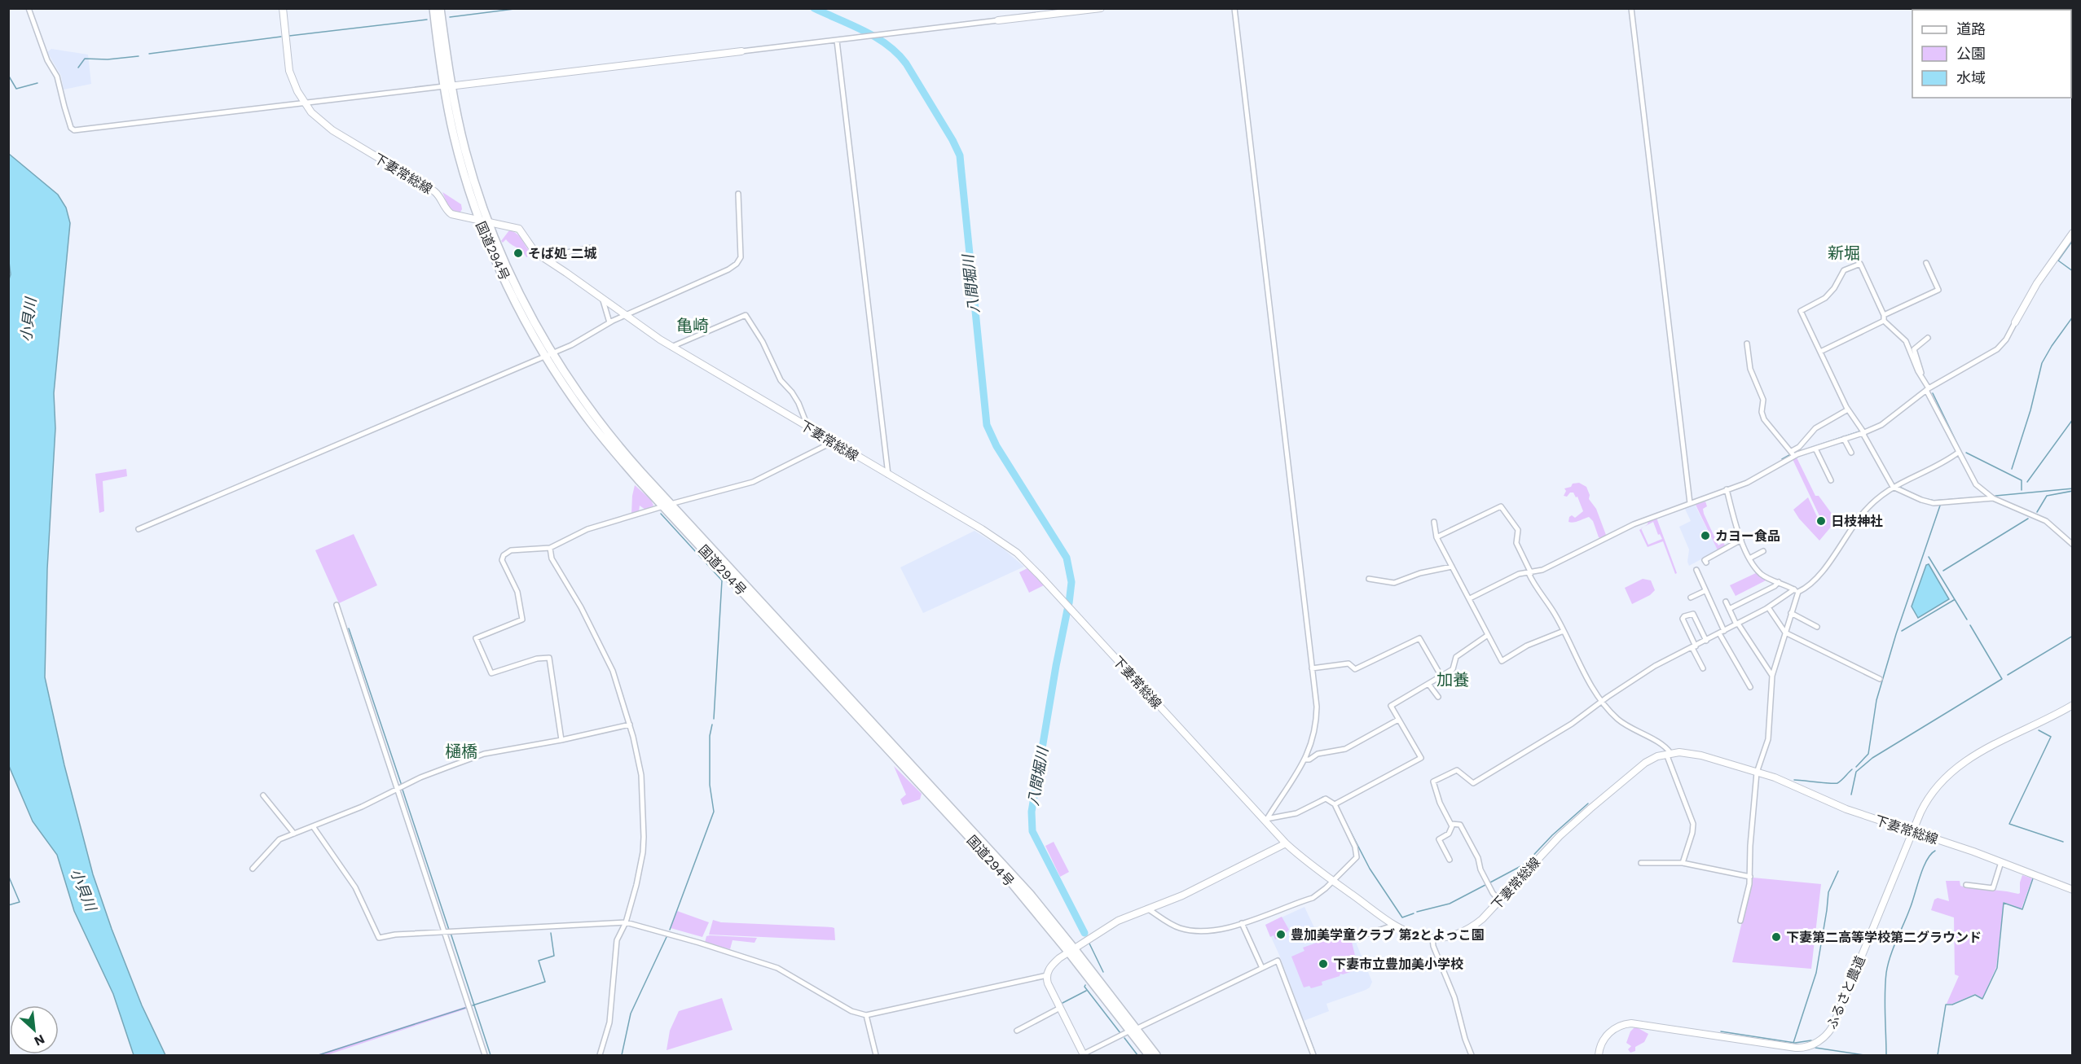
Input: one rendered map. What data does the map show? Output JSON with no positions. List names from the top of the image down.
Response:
{
  "streets": {
    "highway": ["国道294号"],
    "main road": ["下妻常総線", "ふるさと農道"]
  },
  "crossings": [
    ["下妻常総線", "国道294号"],
    ["下妻常総線", "ふるさと農道"]
  ],
  "districts": [
    "新堀",
    "亀崎",
    "加養",
    "樋橋"
  ],
  "water": ["八間堀川", "小貝川"],
  "places": [
    "そば処 二城",
    "日枝神社",
    "カヨー食品",
    "豊加美学童クラブ 第2とよっこ園",
    "下妻第二高等学校第二グラウンド",
    "下妻市立豊加美小学校"
  ],
  "legend": ["道路", "公園", "水域"],
  "north": "bottom right"
}
